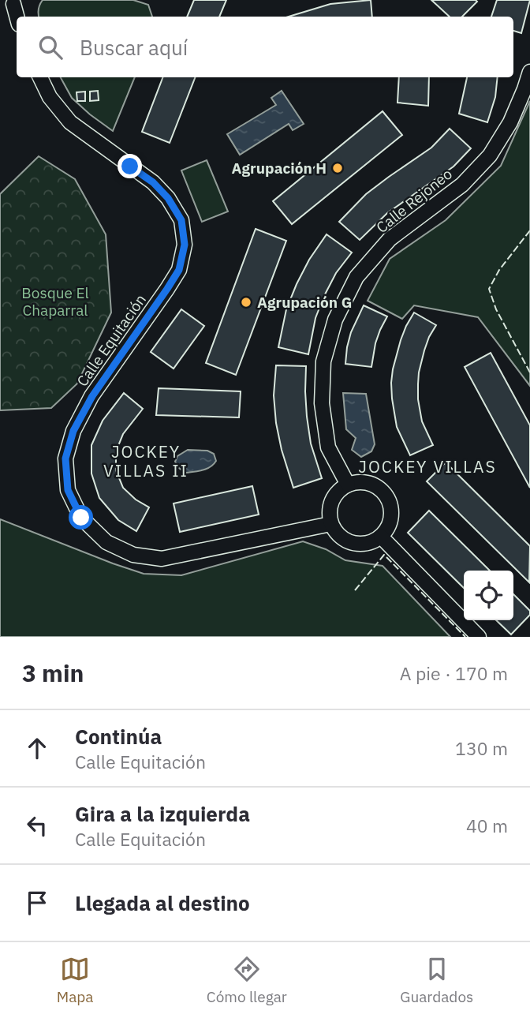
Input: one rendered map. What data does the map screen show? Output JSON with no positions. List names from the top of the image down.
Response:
{
  "streets": {
    "street": ["Calle Rejoneo", "Calle Equitación"]
  },
  "crossings": [
    ["Calle Rejoneo", "Calle Equitación"]
  ],
  "districts": ["JOCKEY VILLAS II", "JOCKEY VILLAS"],
  "parks": ["Bosque El Chaparral"],
  "places": ["Agrupación H", "Agrupación G"],
  "page": {
    "search": "Buscar aquí",
    "heading": ["3 min", "A pie · 170 m"],
    "list": [
      ["Continúa", "Calle Equitación", "130 m"],
      ["Gira a la izquierda", "Calle Equitación", "40 m"],
      "Llegada al destino"
    ],
    "nav": ["Mapa", "Cómo llegar", "Guardados"]
  }
}
